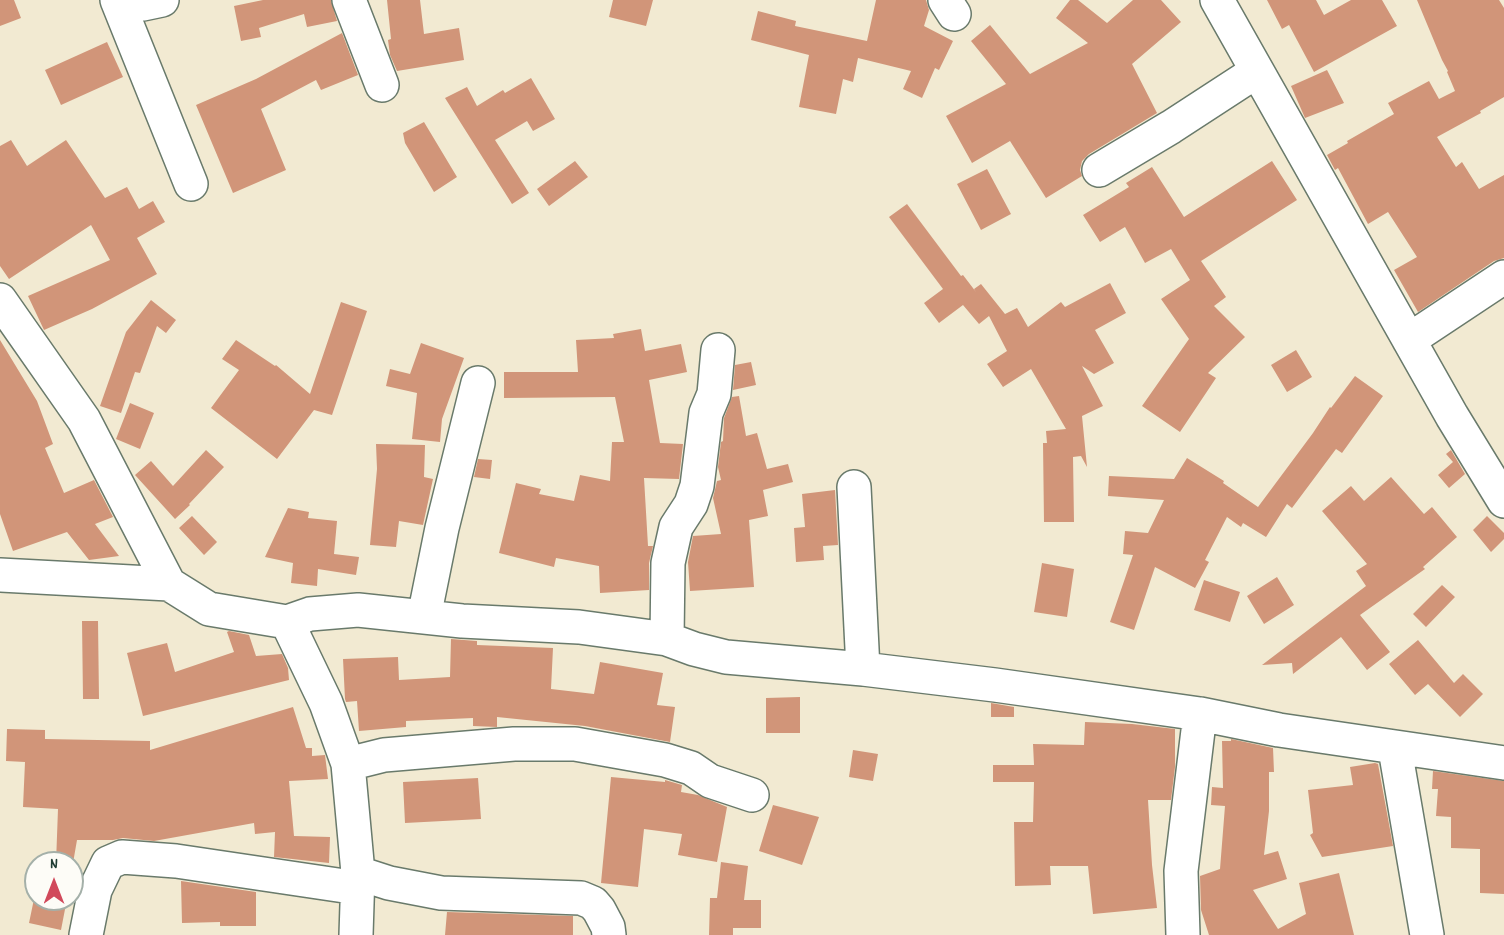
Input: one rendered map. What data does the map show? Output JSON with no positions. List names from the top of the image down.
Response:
{
  "north": "top"
}
